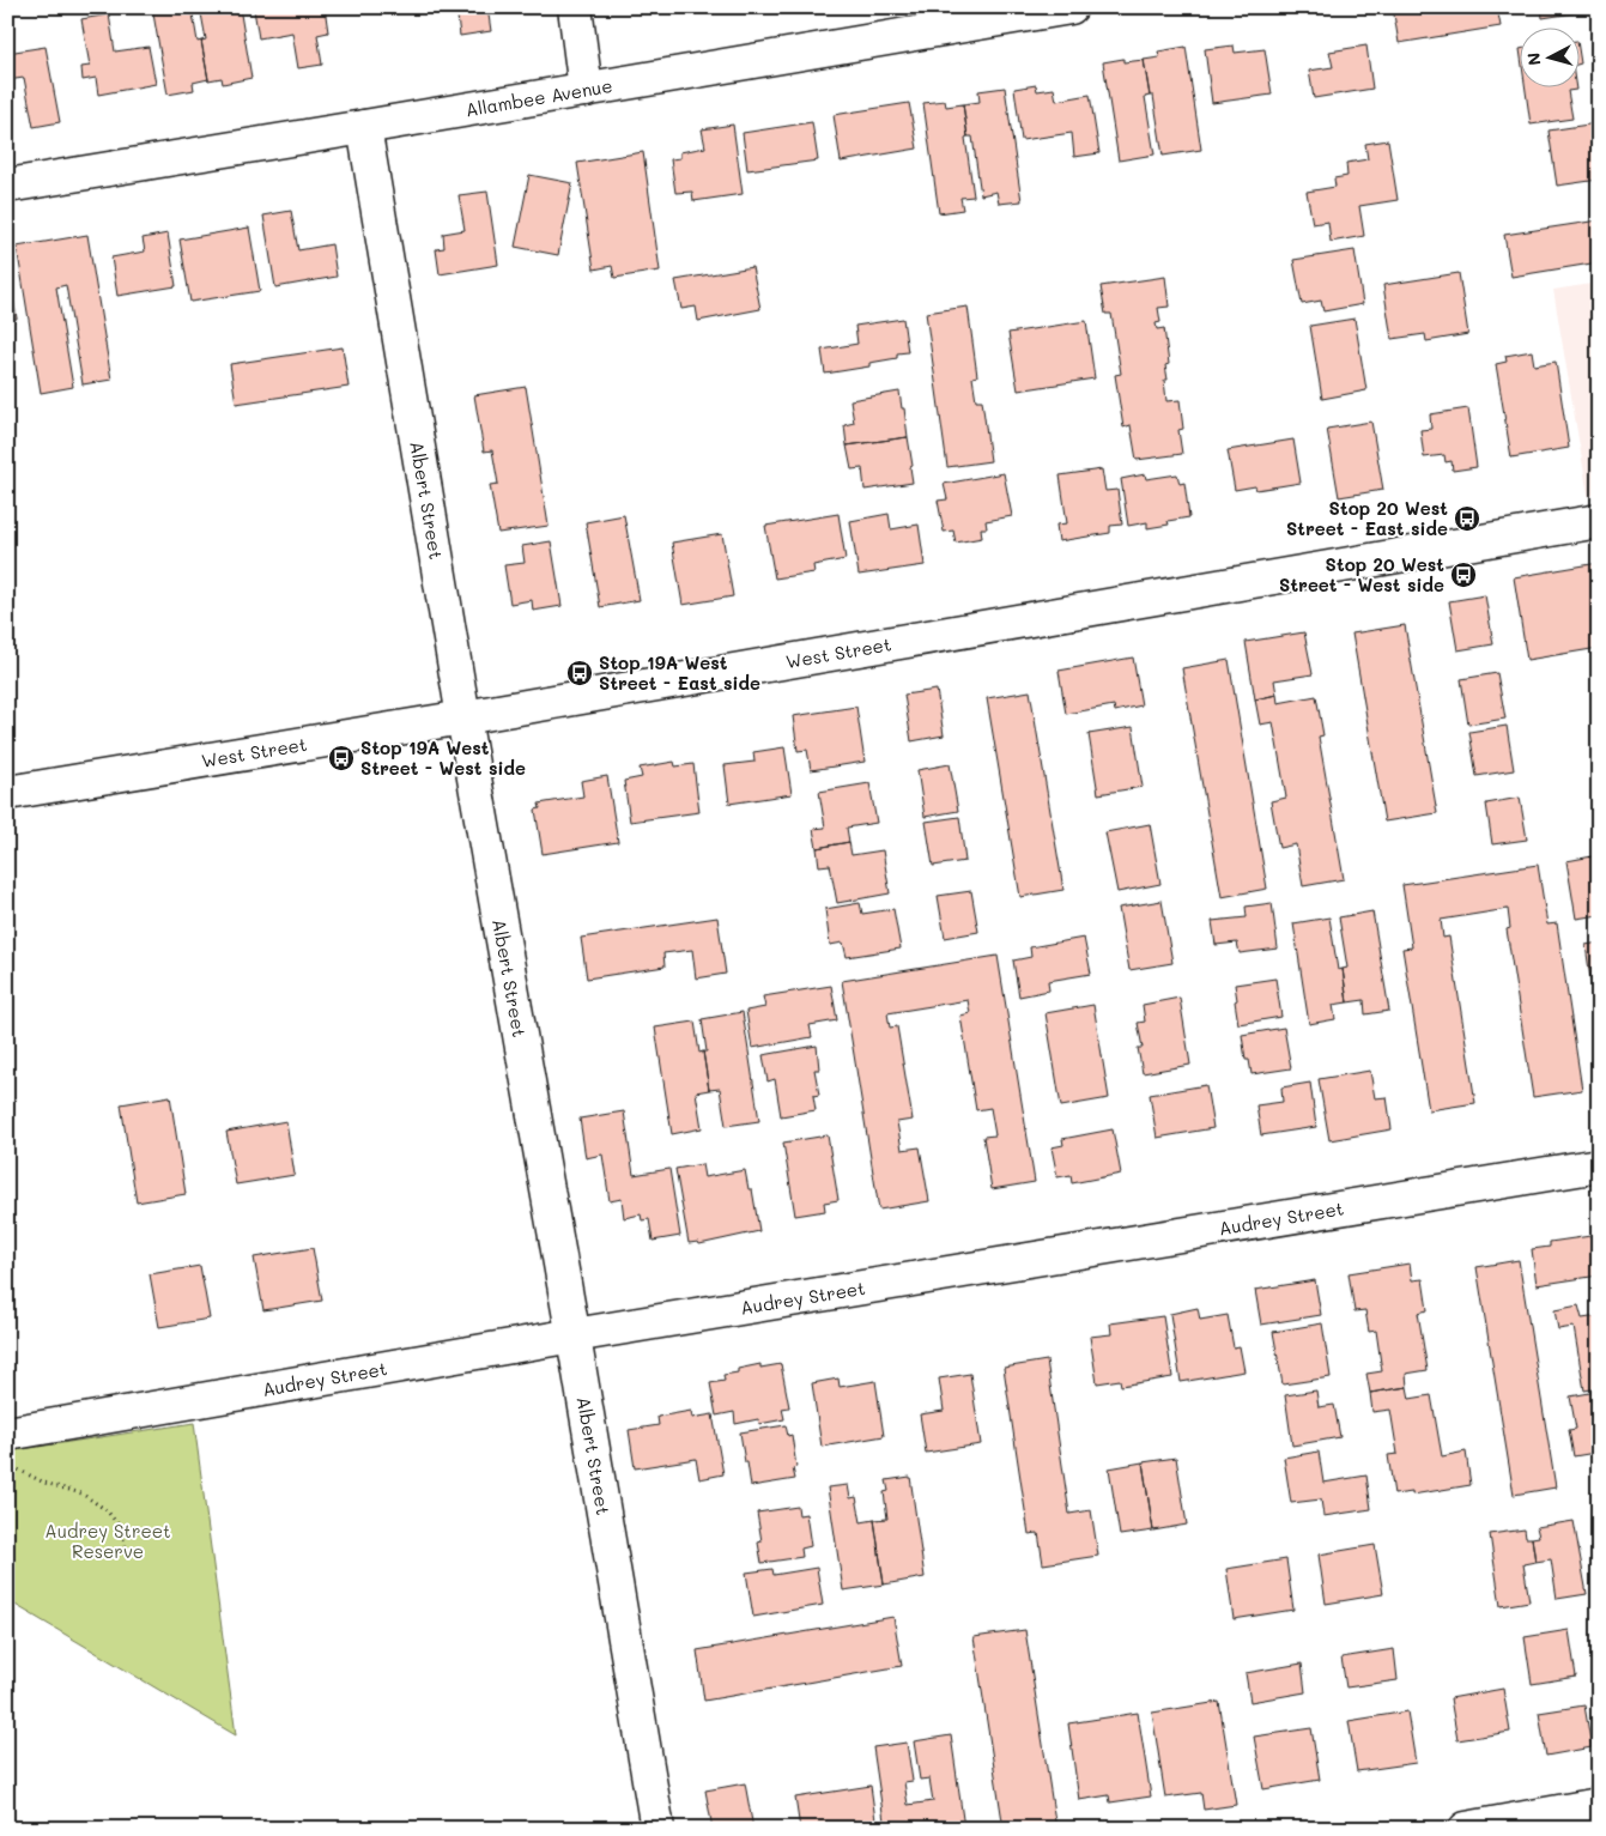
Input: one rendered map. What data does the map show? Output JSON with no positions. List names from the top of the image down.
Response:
{
  "streets": {
    "street": [
      "Allambee Avenue",
      "Albert Street",
      "West Street",
      "Audrey Street"
    ]
  },
  "crossings": [
    ["Allambee Avenue", "Albert Street"],
    ["Albert Street", "West Street"],
    ["Albert Street", "Audrey Street"]
  ],
  "parks": ["Audrey Street Reserve"],
  "places": {
    "bus stop": [
      "Stop 20 West Street - East side",
      "Stop 20 West Street - West side",
      "Stop 19A West Street - East side",
      "Stop 19A West Street - West side"
    ]
  },
  "north": "left"
}
